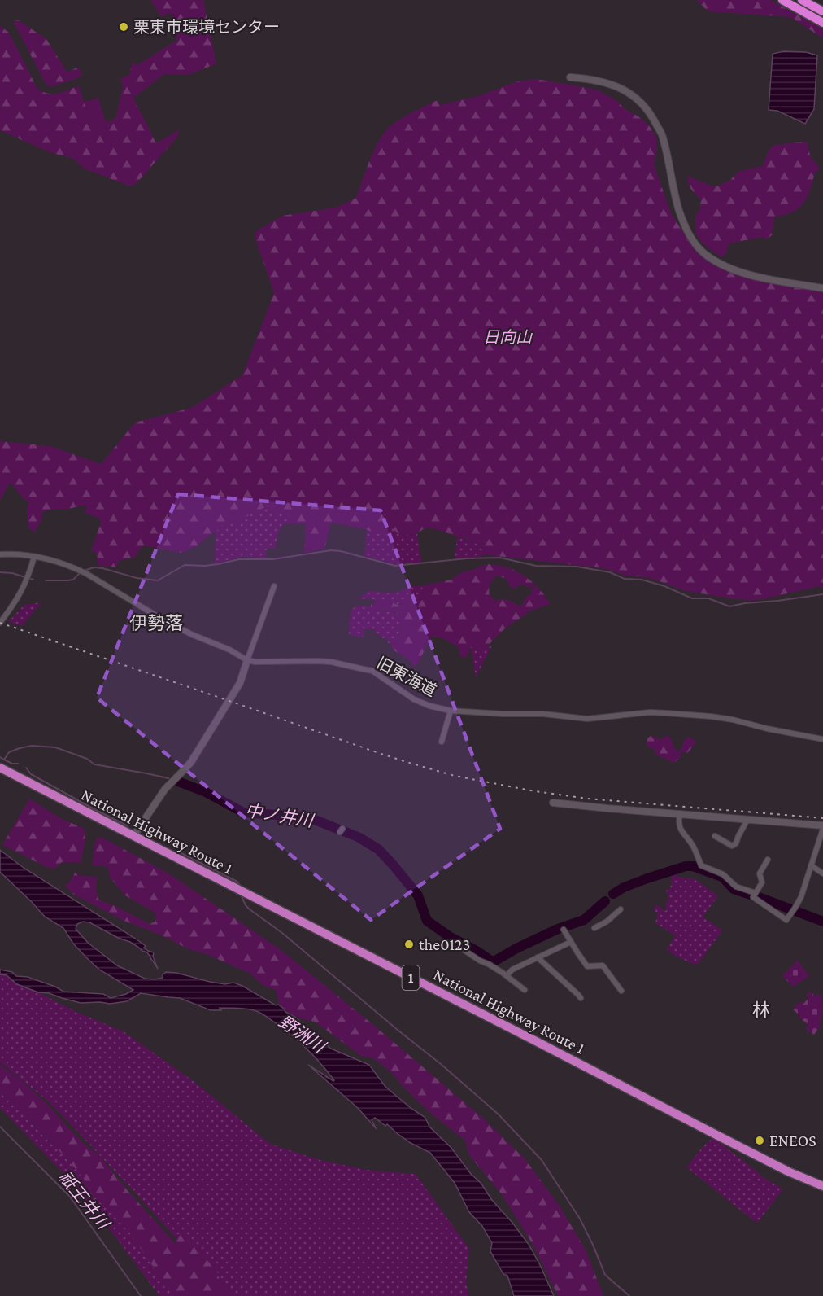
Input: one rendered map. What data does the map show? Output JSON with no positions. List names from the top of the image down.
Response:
{
  "streets": {
    "highway": ["National Highway Route 1", "1"],
    "street": ["旧東海道"]
  },
  "districts": ["伊勢落", "林"],
  "water": ["中ノ井川", "野洲川", "祇王井川"],
  "parks": ["日向山"],
  "places": ["栗東市環境センター", "the0123", "ENEOS"]
}
